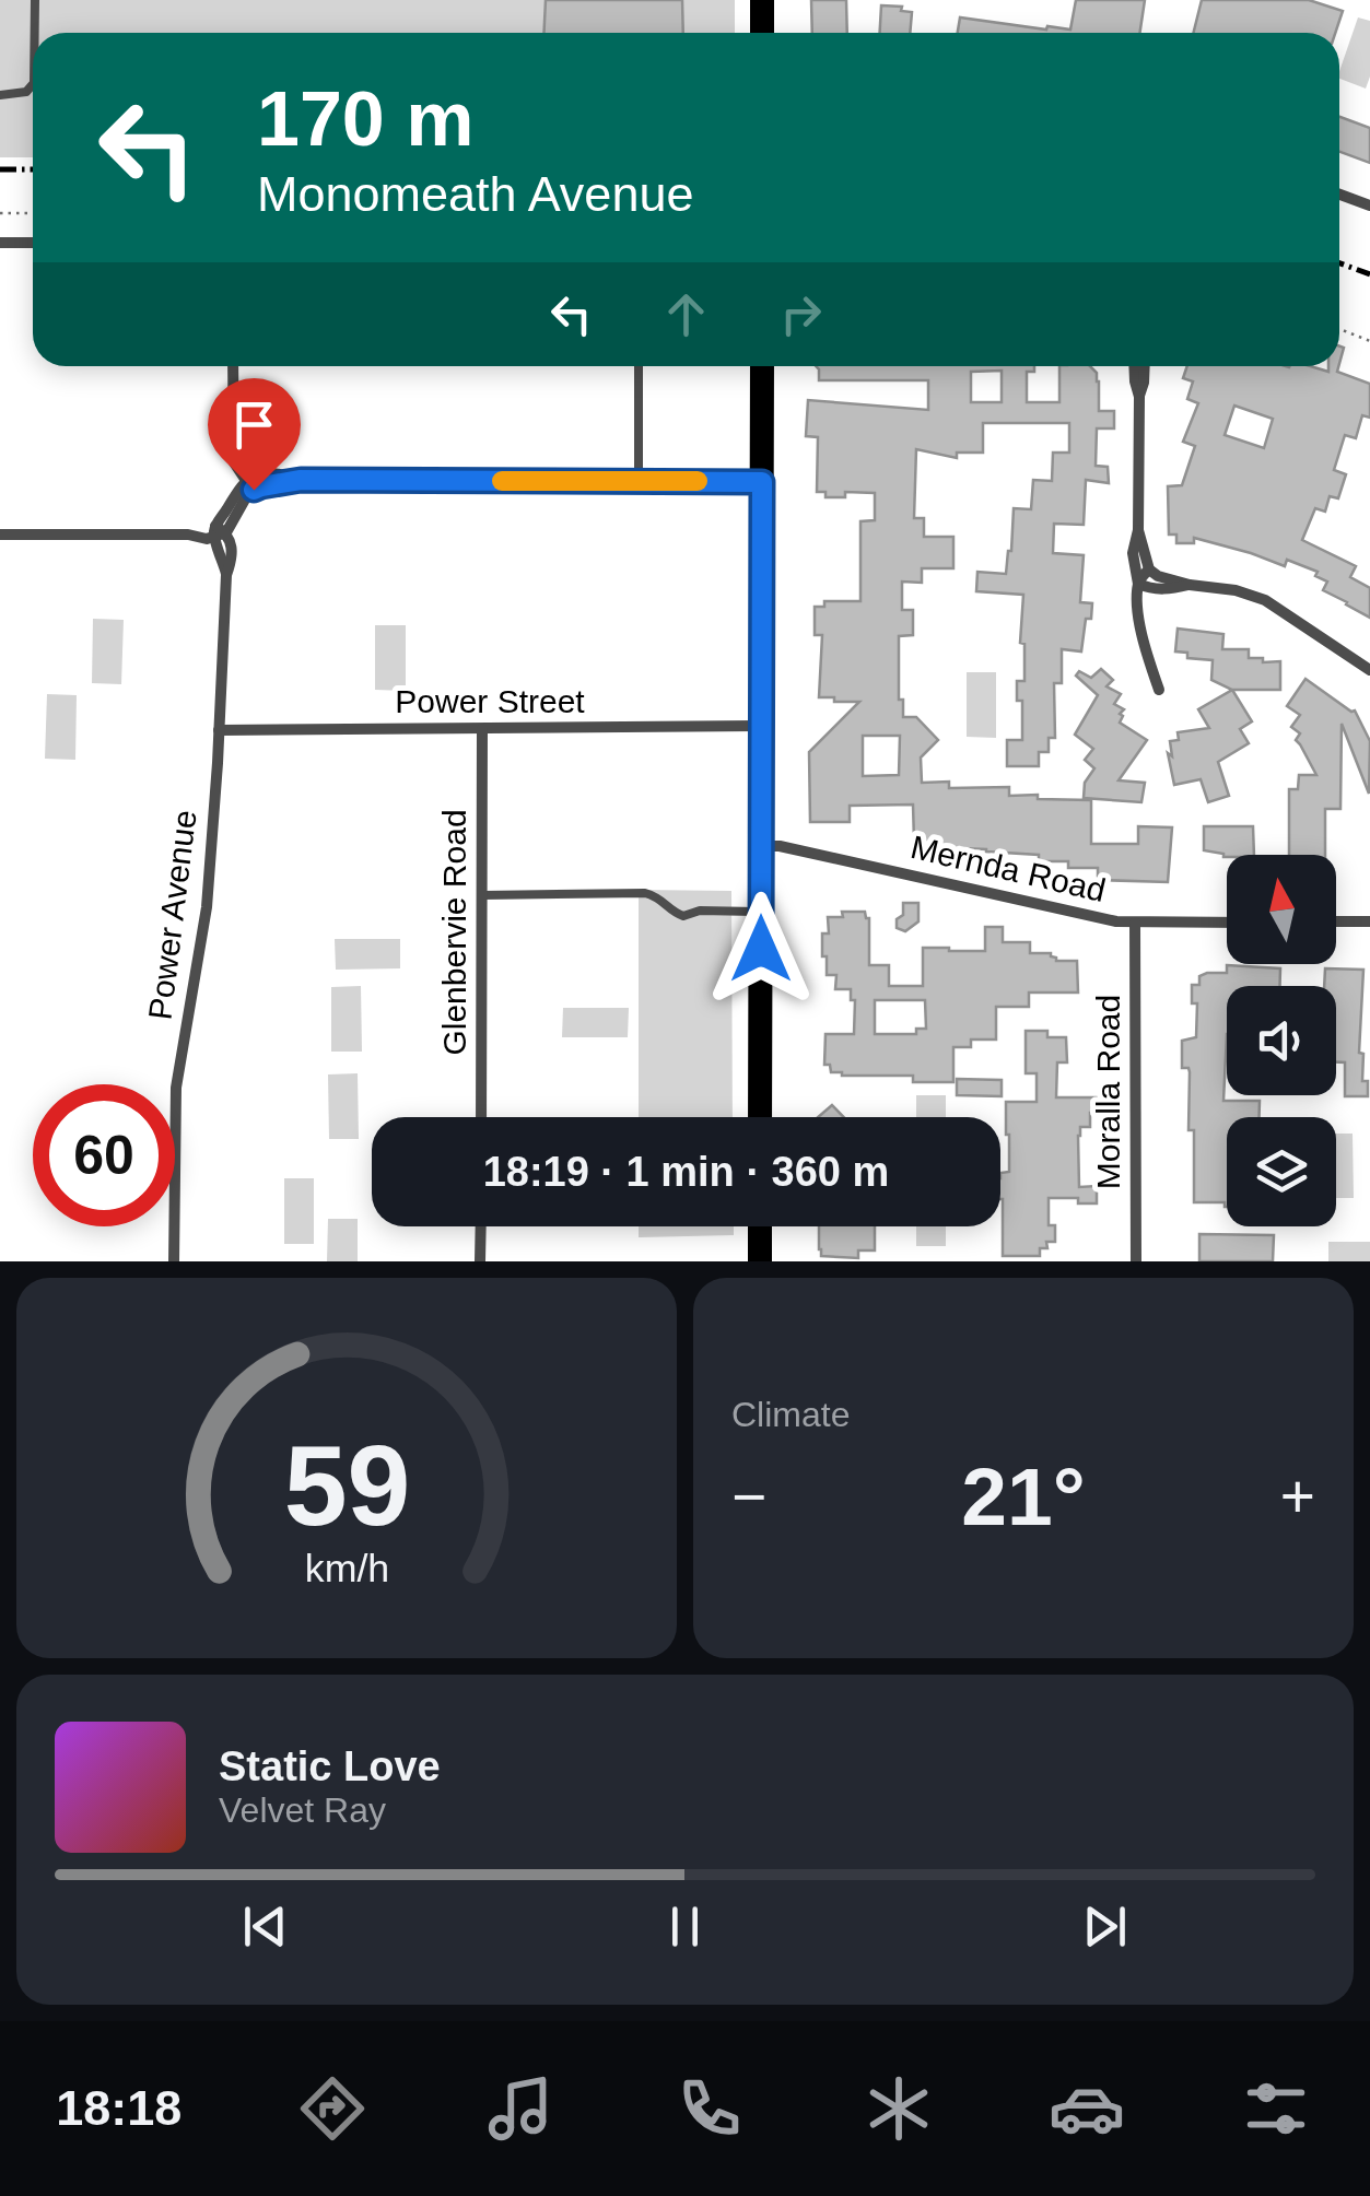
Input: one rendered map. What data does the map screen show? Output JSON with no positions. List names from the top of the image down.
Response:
{
  "streets": {
    "street": [
      "Power Street",
      "Mernda Road",
      "Power Avenue",
      "Glenbervie Road",
      "Moralla Road"
    ]
  },
  "crossings": [
    ["Power Street", "Power Avenue"],
    ["Power Street", "Glenbervie Road"],
    ["Mernda Road", "Moralla Road"]
  ],
  "north": "top",
  "page": {
    "turn": ["170 m", "Monomeath Avenue"],
    "limit": "60",
    "trip": "18:19 · 1 min · 360 m",
    "tile": "Climate",
    "heat": ["−", "21°", "+"],
    "song": ["Static Love", "Velvet Ray"],
    "tabs": "18:18",
    "gauge": ["59", "km/h"]
  }
}
